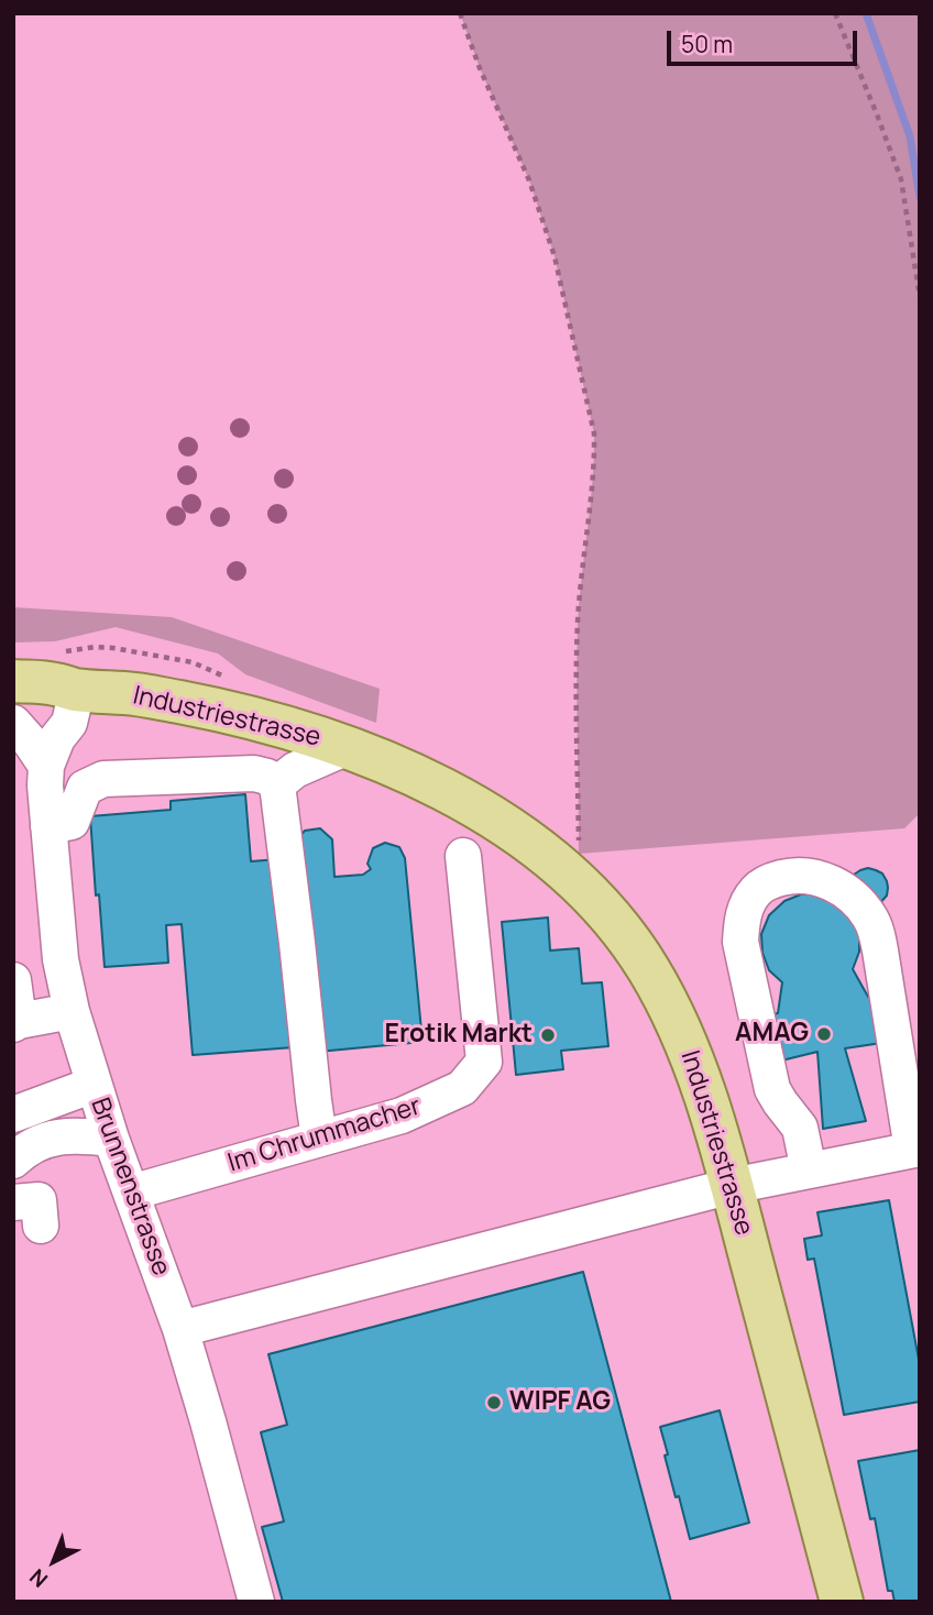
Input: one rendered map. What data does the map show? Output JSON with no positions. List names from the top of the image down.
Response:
{
  "streets": {
    "main road": ["Industriestrasse"],
    "street": ["Im Chrummacher", "Brunnenstrasse"]
  },
  "crossings": [
    ["Industriestrasse", "Brunnenstrasse"],
    ["Im Chrummacher", "Brunnenstrasse"]
  ],
  "places": ["AMAG", "Erotik Markt", "WIPF AG"],
  "scale_bar": "50 m",
  "north": "bottom left"
}
